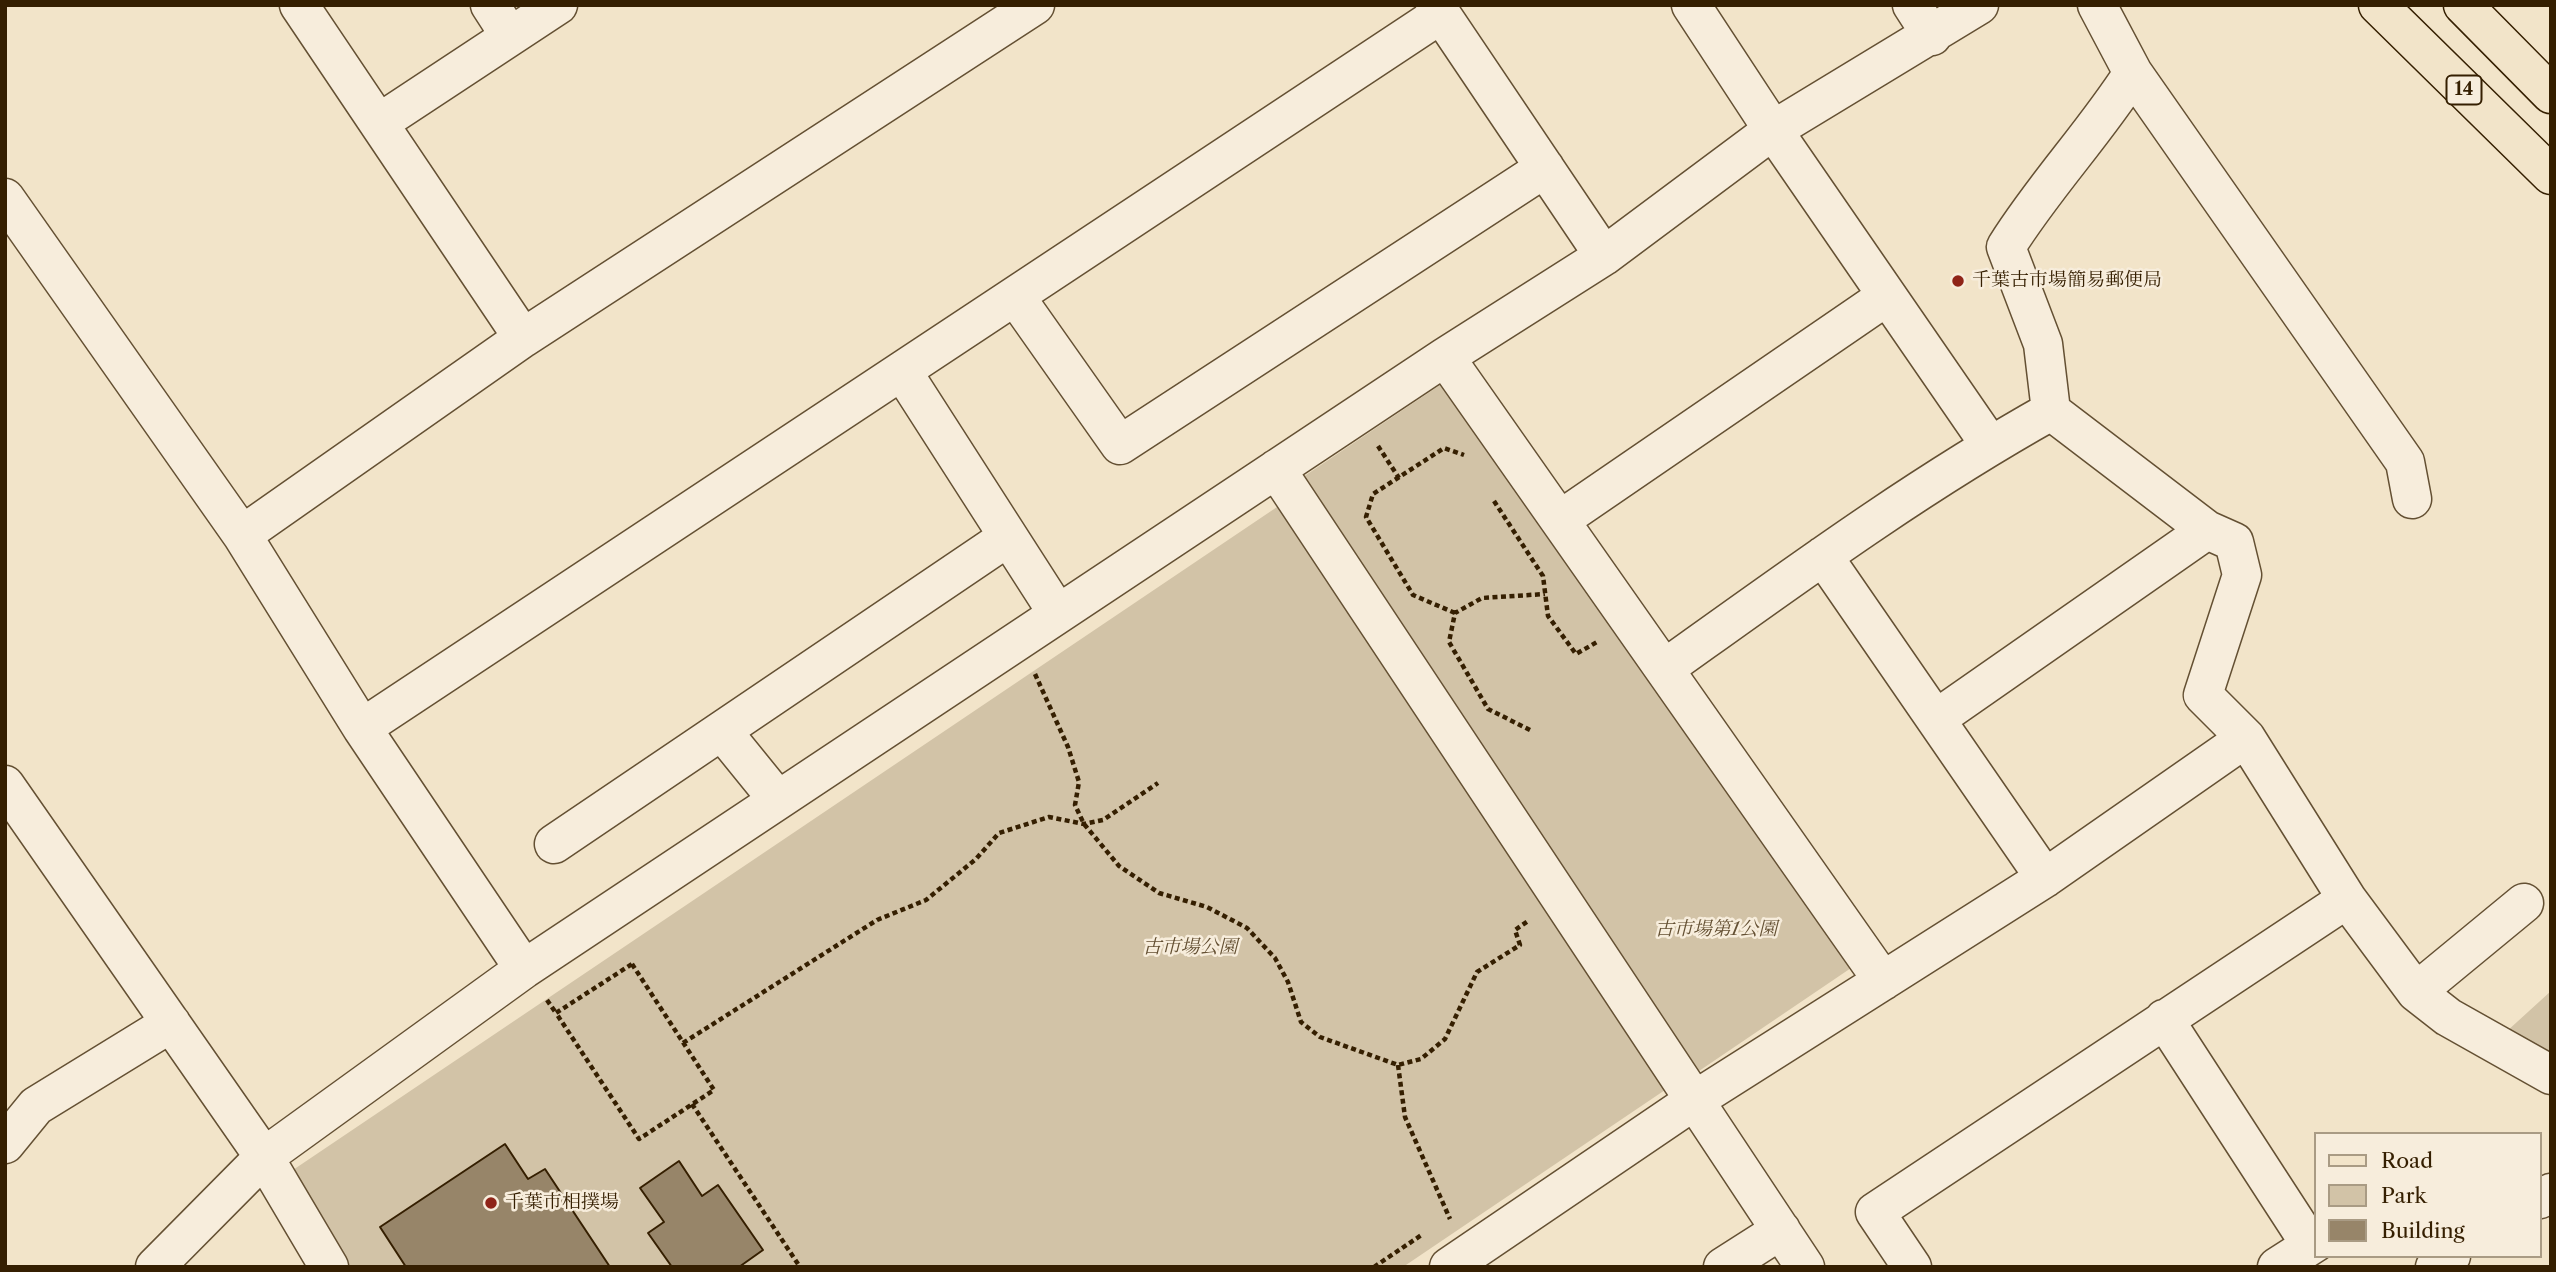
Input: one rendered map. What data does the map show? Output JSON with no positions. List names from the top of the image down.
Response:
{
  "streets": {
    "main road": ["14"]
  },
  "parks": ["古市場第1公園", "古市場公園"],
  "places": ["千葉古市場簡易郵便局", "千葉市相撲場"],
  "legend": ["Road", "Park", "Building"]
}
